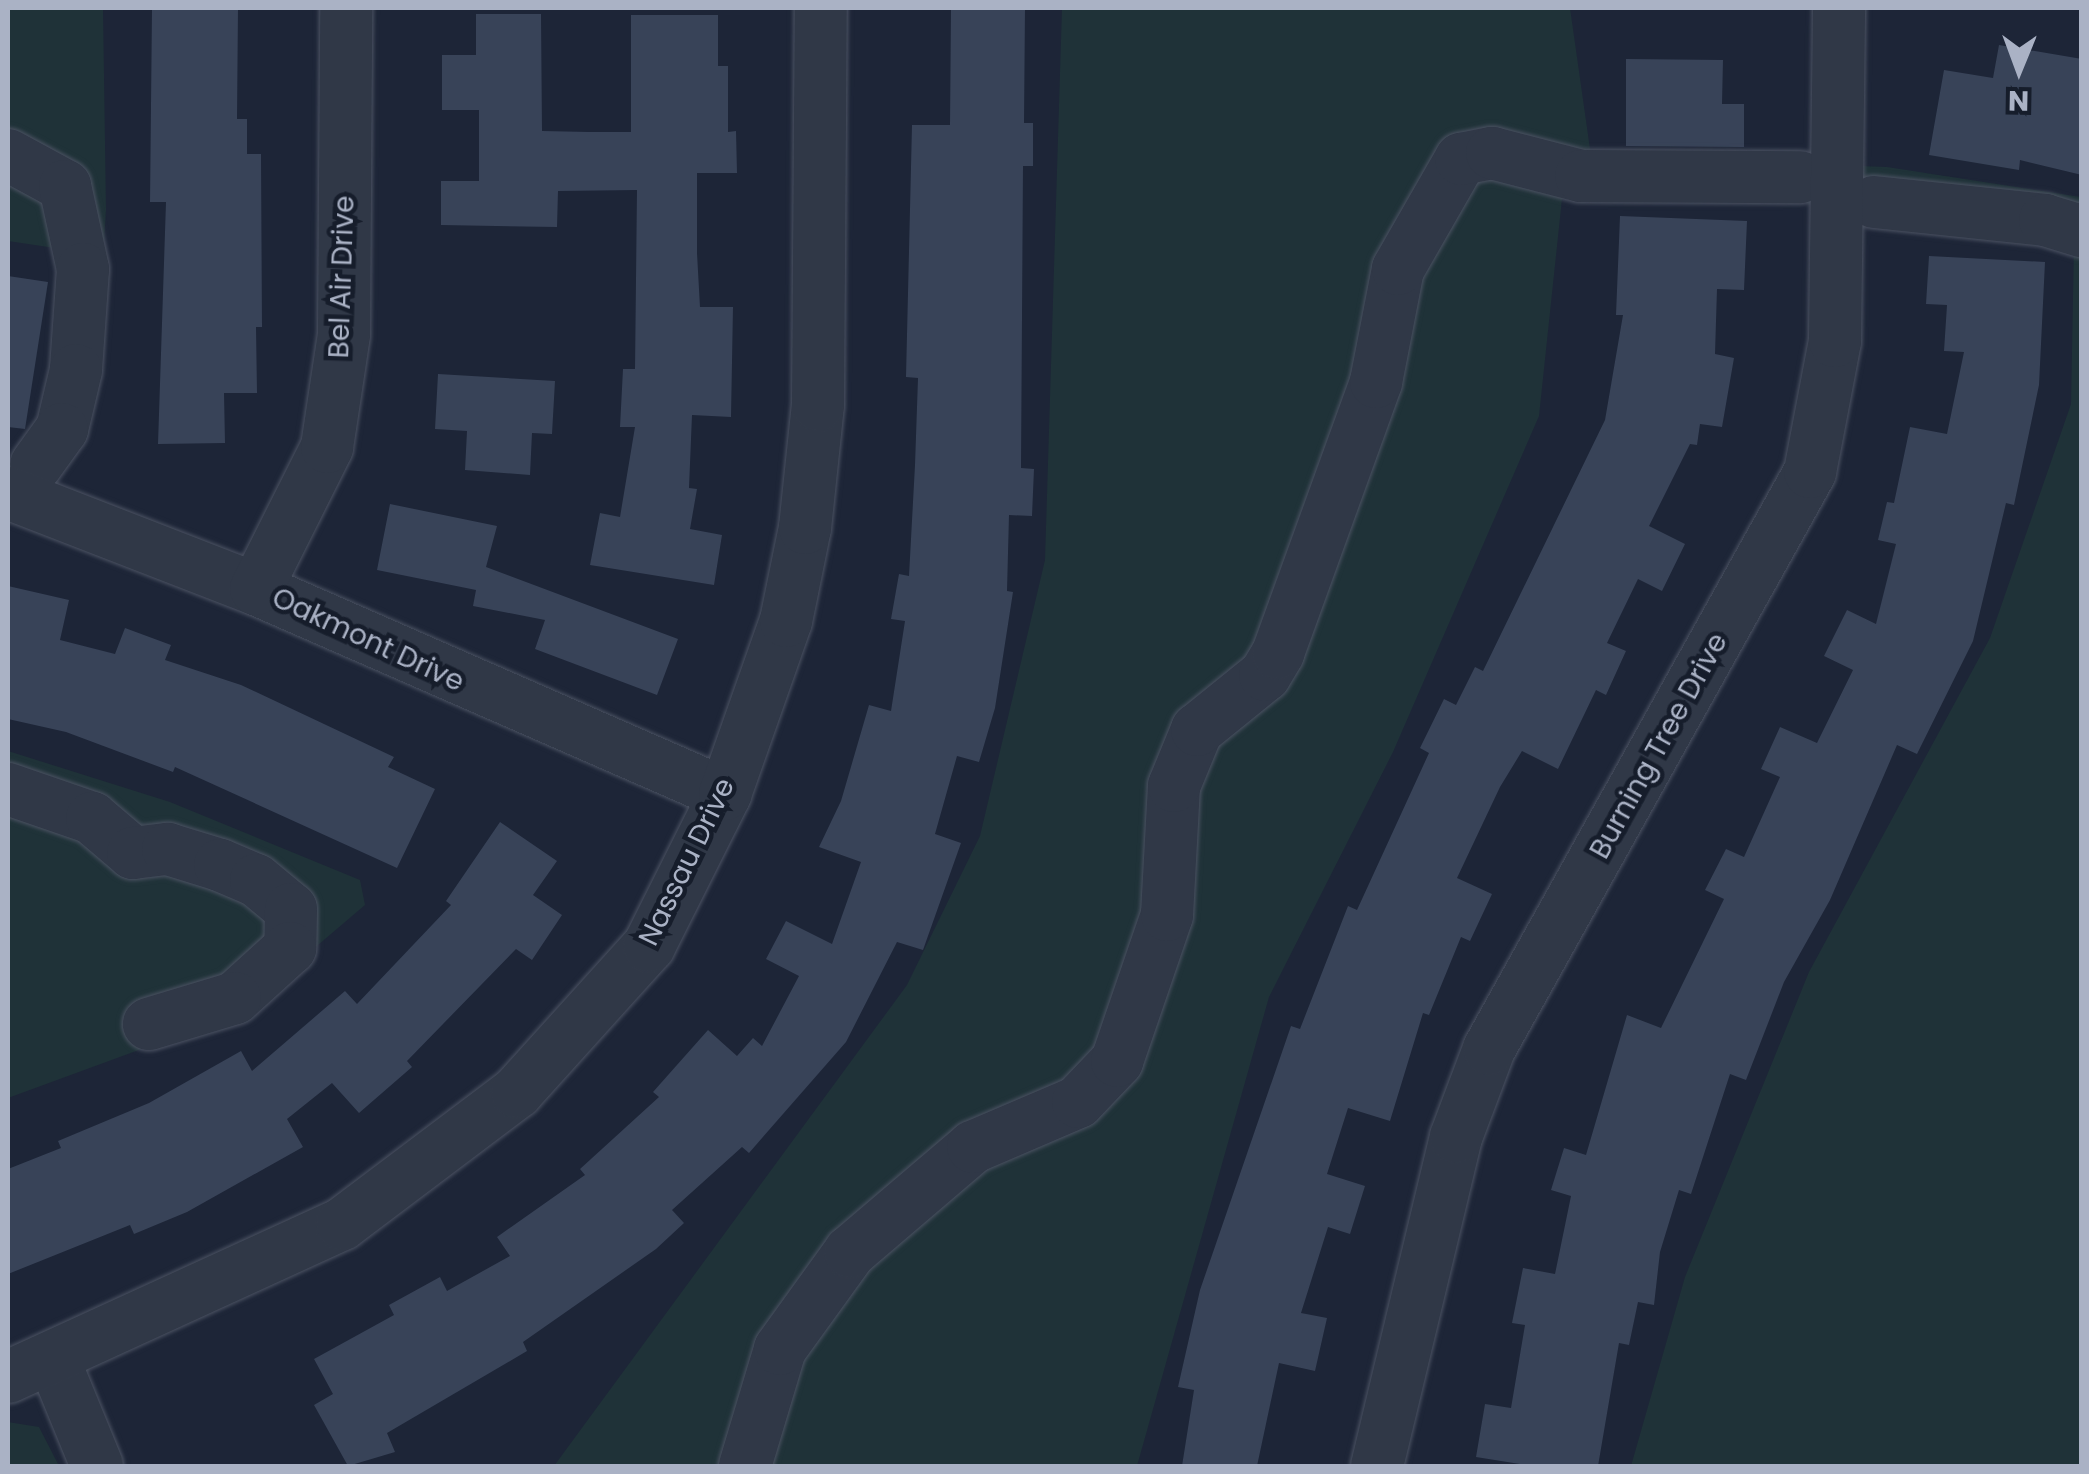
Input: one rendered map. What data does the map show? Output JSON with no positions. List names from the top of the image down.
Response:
{
  "streets": {
    "street": [
      "Bel Air Drive",
      "Oakmont Drive",
      "Burning Tree Drive",
      "Nassau Drive"
    ]
  },
  "crossings": [
    ["Bel Air Drive", "Oakmont Drive"],
    ["Oakmont Drive", "Nassau Drive"]
  ],
  "north": "bottom"
}
